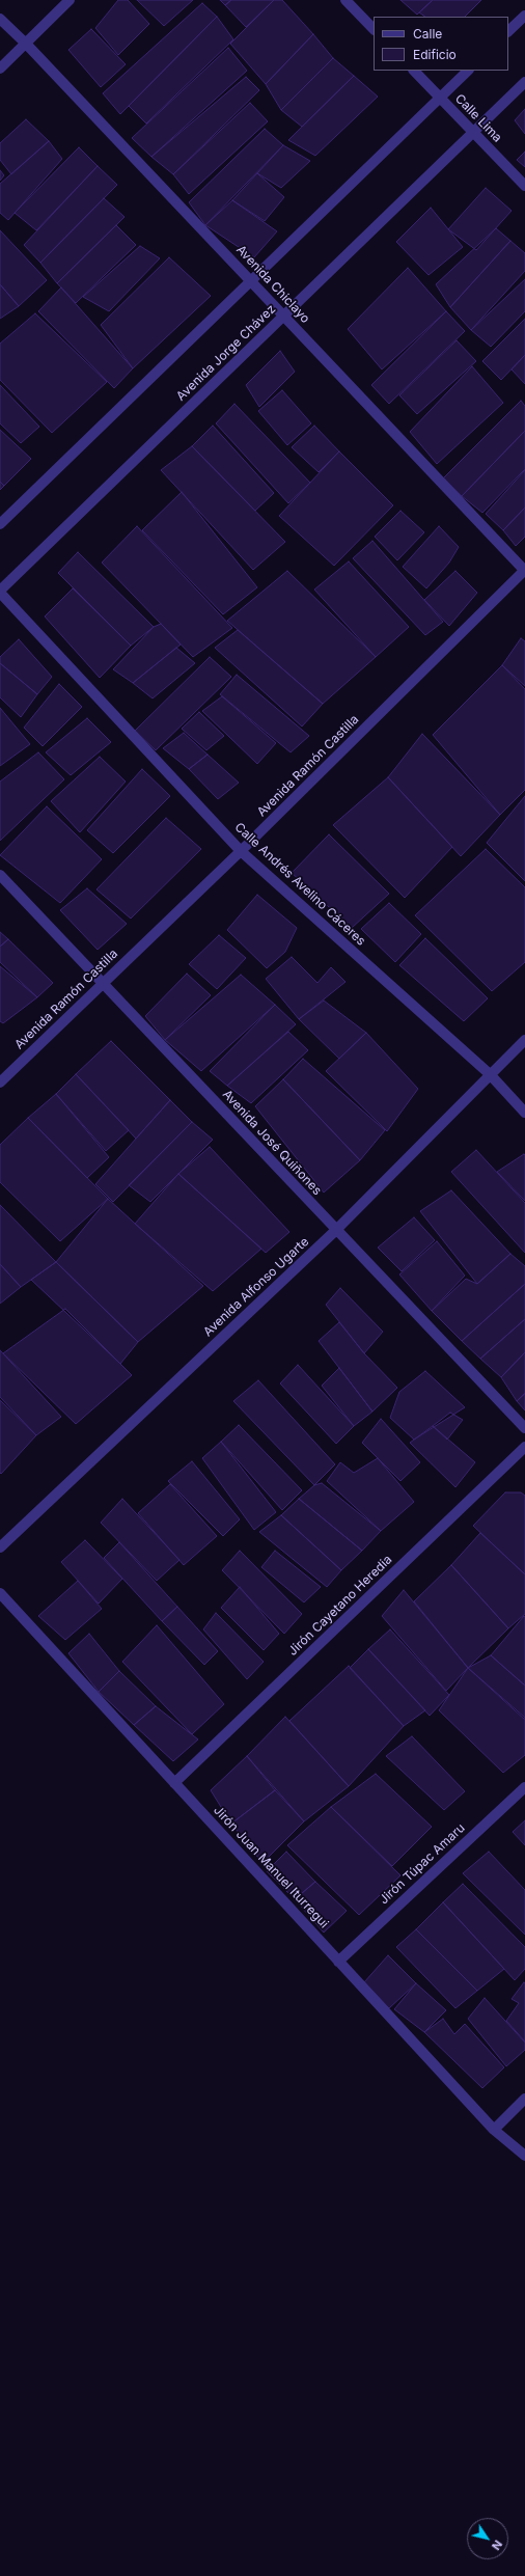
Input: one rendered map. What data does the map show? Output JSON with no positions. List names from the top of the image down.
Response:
{
  "streets": {
    "street": [
      "Calle Lima",
      "Avenida Chiclayo",
      "Avenida Jorge Chávez",
      "Avenida Ramón Castilla",
      "Calle Andrés Avelino Cáceres",
      "Avenida José Quiñones",
      "Avenida Alfonso Ugarte",
      "Jirón Cayetano Heredia",
      "Jirón Túpac Amaru",
      "Jirón Juan Manuel Iturregui"
    ]
  },
  "crossings": [
    ["Calle Lima", "Avenida Jorge Chávez"],
    ["Avenida Chiclayo", "Avenida Jorge Chávez"],
    ["Avenida Chiclayo", "Avenida Ramón Castilla"],
    ["Avenida Jorge Chávez", "Calle Andrés Avelino Cáceres"],
    ["Avenida Ramón Castilla", "Calle Andrés Avelino Cáceres"],
    ["Avenida Ramón Castilla", "Avenida José Quiñones"],
    ["Calle Andrés Avelino Cáceres", "Avenida Alfonso Ugarte"],
    ["Avenida José Quiñones", "Avenida Alfonso Ugarte"],
    ["Jirón Cayetano Heredia", "Jirón Juan Manuel Iturregui"],
    ["Jirón Túpac Amaru", "Jirón Juan Manuel Iturregui"]
  ],
  "legend": ["Calle", "Edificio"],
  "north": "bottom right"
}
